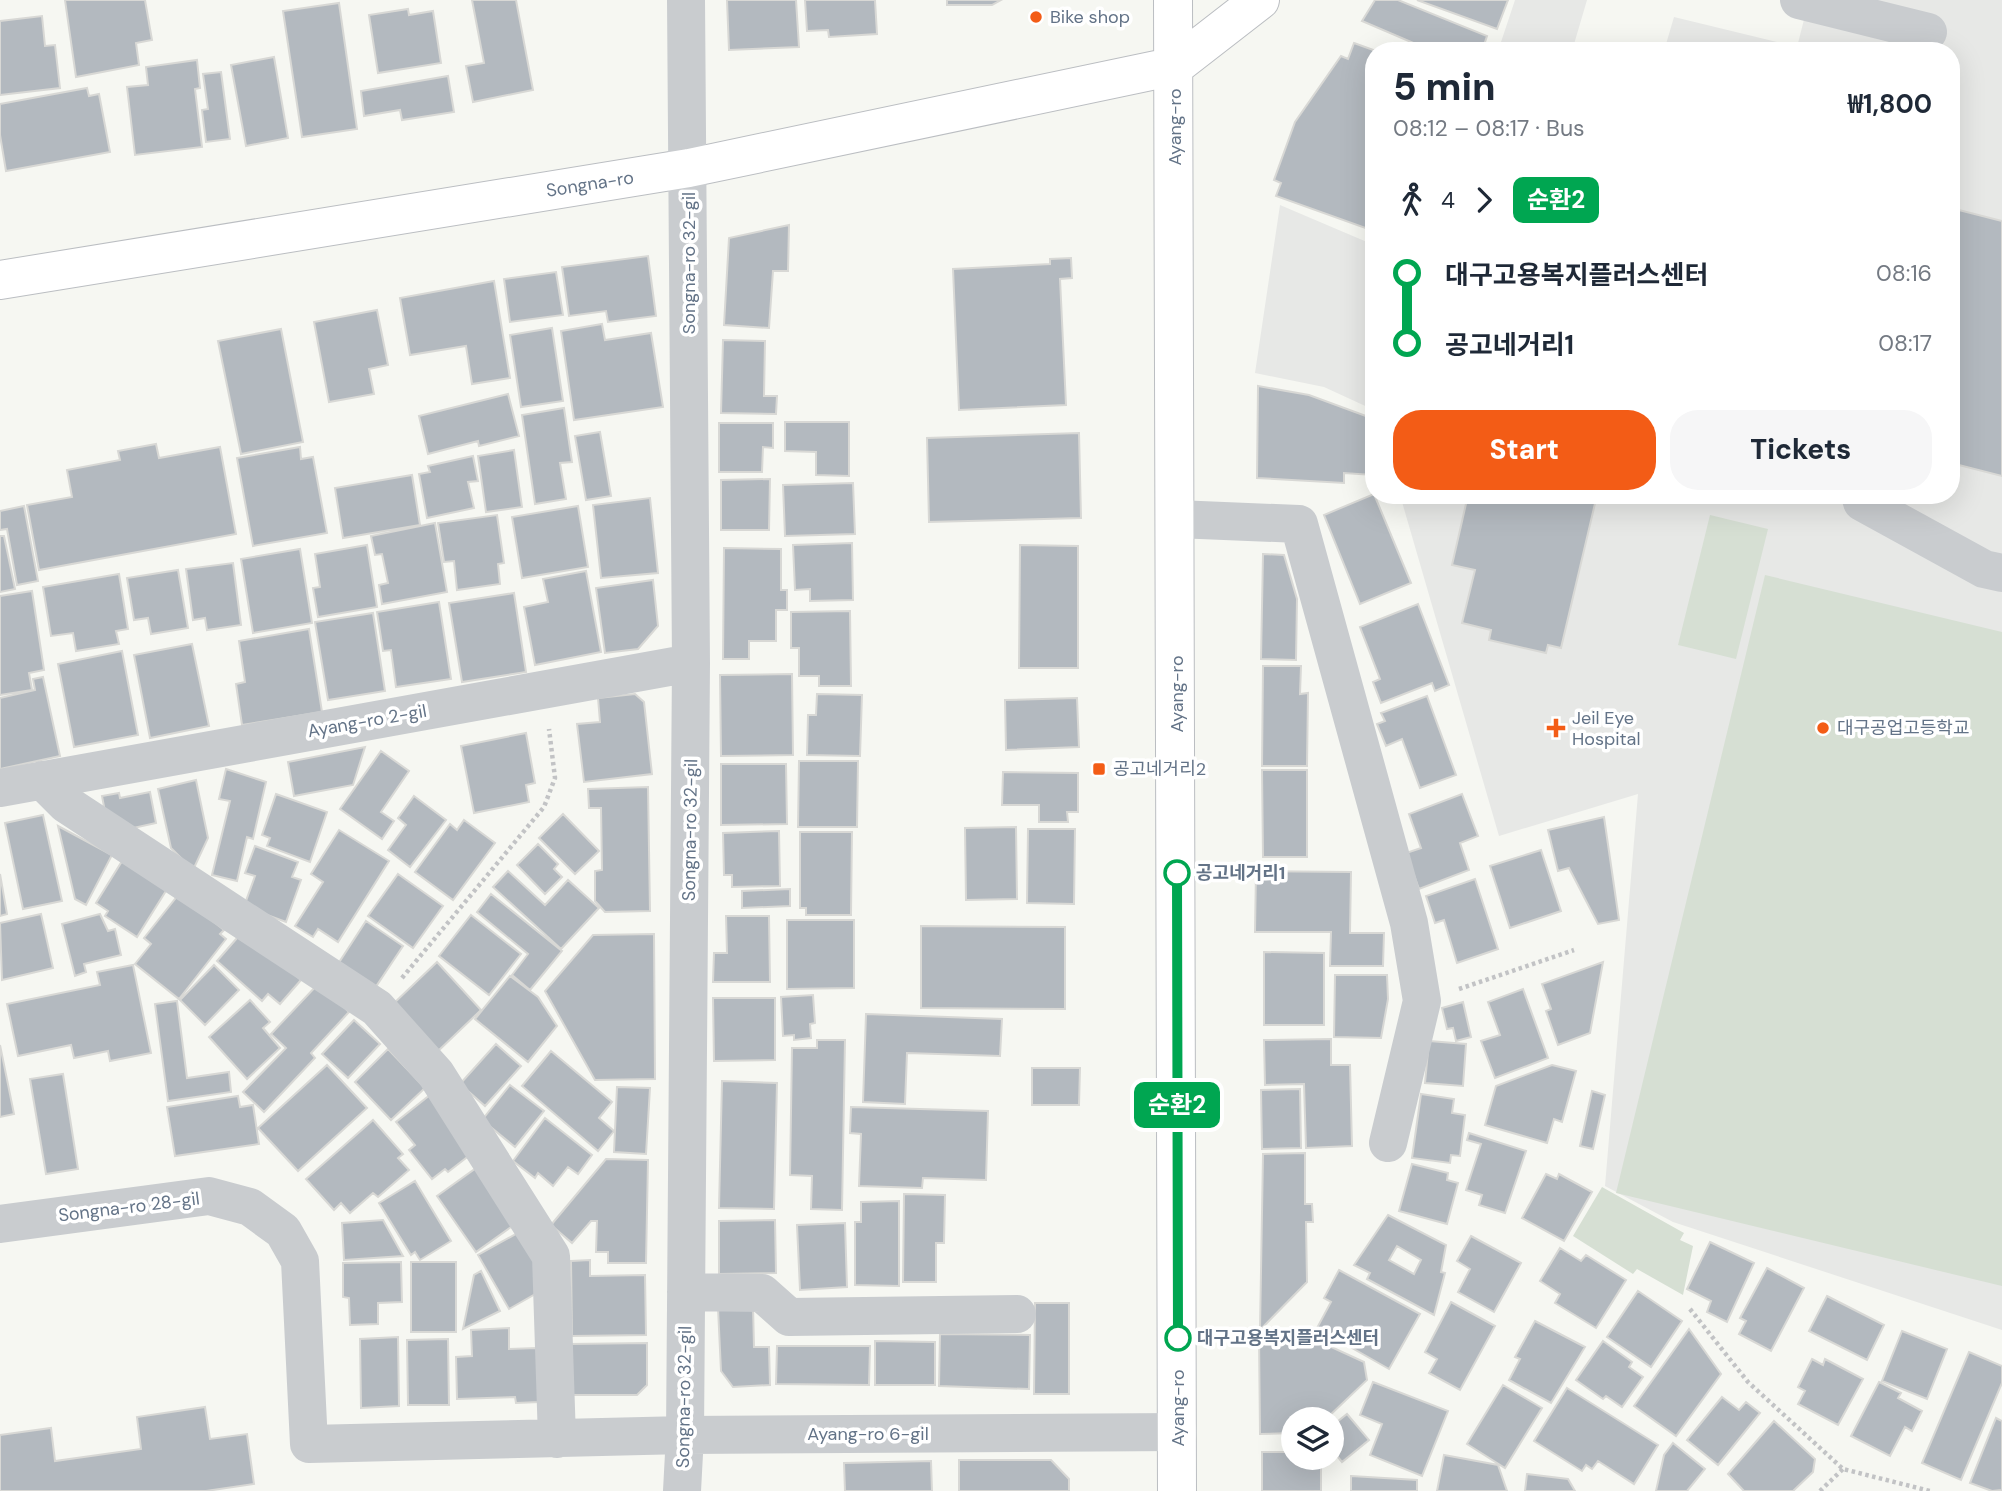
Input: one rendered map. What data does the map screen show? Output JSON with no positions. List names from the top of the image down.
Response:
{
  "streets": {
    "main road": ["Ayang-ro", "Songna-ro"],
    "street": [
      "Songna-ro 32-gil",
      "Ayang-ro 2-gil",
      "Songna-ro 28-gil",
      "Ayang-ro 6-gil"
    ]
  },
  "crossings": [
    ["Ayang-ro", "Songna-ro"],
    ["Ayang-ro", "Ayang-ro 6-gil"],
    ["Songna-ro", "Songna-ro 32-gil"],
    ["Songna-ro 32-gil", "Ayang-ro 2-gil"],
    ["Songna-ro 32-gil", "Ayang-ro 6-gil"],
    ["Songna-ro 28-gil", "Ayang-ro 6-gil"]
  ],
  "places": {
    "other": [
      "Bike shop",
      "대구공업고등학교",
      "공고네거리1",
      "대구고용복지플러스센터"
    ],
    "health": ["Jeil Eye Hospital"],
    "transit": ["공고네거리2"]
  },
  "lines": ["bus line 순환2"],
  "page": {
    "on_map": "순환2",
    "heading": ["5 min", "08:12 – 08:17 · Bus", "₩1,800"],
    "legs": ["4", "순환2"],
    "list": [
      {
        "name": "대구고용복지플러스센터",
        "value": "08:16"
      },
      {
        "name": "공고네거리1",
        "value": "08:17"
      }
    ],
    "buttons": ["Start", "Tickets"]
  }
}
